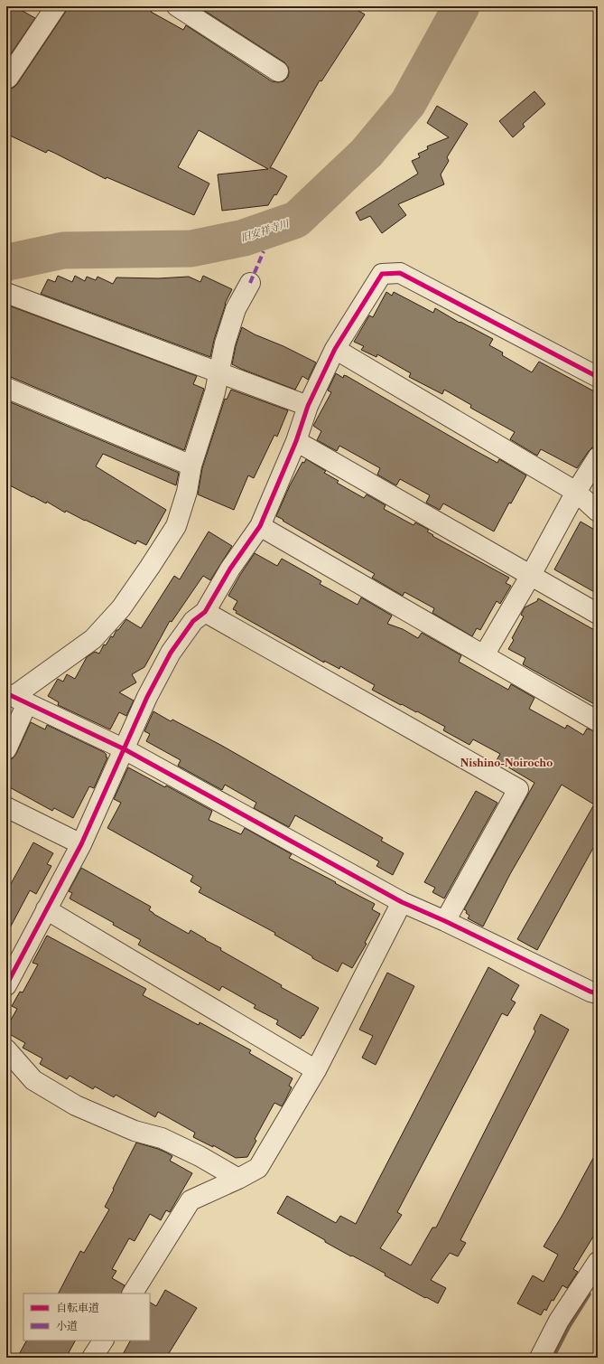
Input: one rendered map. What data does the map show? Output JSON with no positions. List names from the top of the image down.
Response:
{
  "districts": ["Nishino-Noirocho"],
  "water": ["旧安祥寺川"],
  "legend": ["自転車道", "小道"]
}
